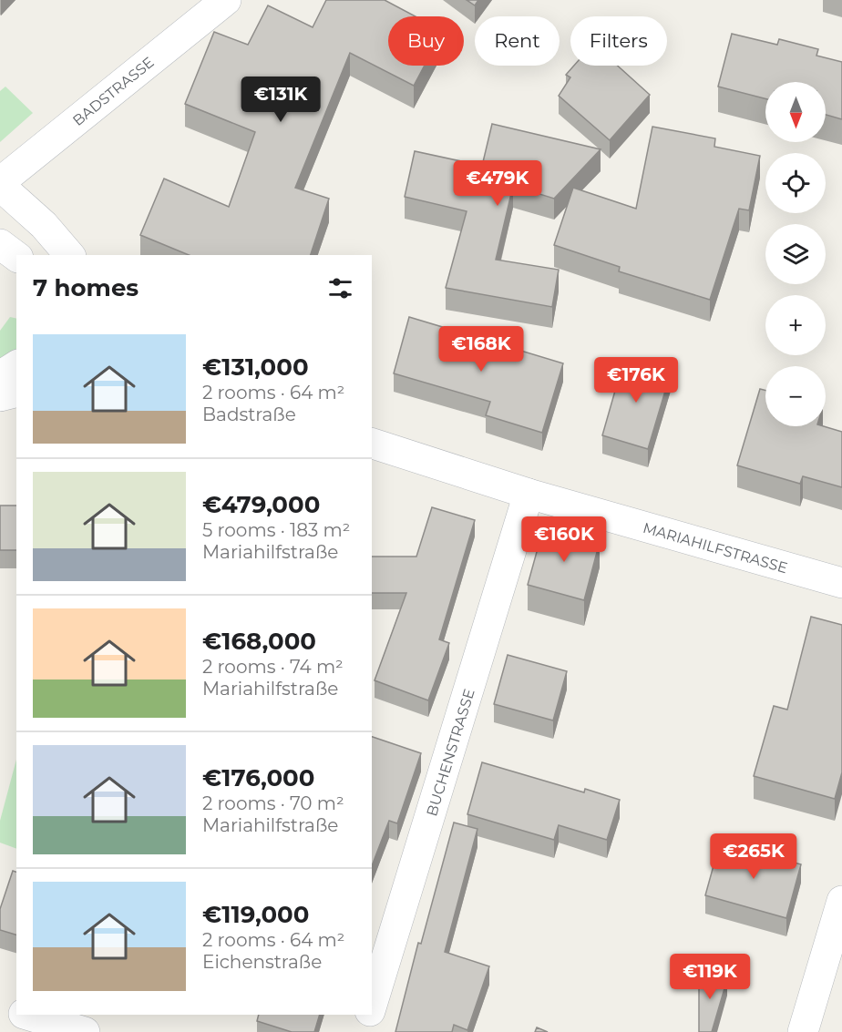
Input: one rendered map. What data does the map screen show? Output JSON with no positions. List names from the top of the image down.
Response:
{
  "streets": {
    "street": ["BADSTRASSE", "MARIAHILFSTRASSE", "BUCHENSTRASSE"]
  },
  "crossings": [
    ["MARIAHILFSTRASSE", "BUCHENSTRASSE"]
  ],
  "north": "bottom",
  "page": {
    "chip": ["Buy", "Rent", "Filters"],
    "price": [
      "€131K",
      "€479K",
      "€168K",
      "€176K",
      "€160K",
      "€265K",
      "€119K"
    ],
    "map_buttons": ["+", "−"],
    "heading": "7 homes",
    "list": [
      {
        "name": "€131,000",
        "note": "2 rooms · 64 m² · Badstraße"
      },
      {
        "name": "€479,000",
        "note": "5 rooms · 183 m² · Mariahilfstraße"
      },
      {
        "name": "€168,000",
        "note": "2 rooms · 74 m² · Mariahilfstraße"
      },
      {
        "name": "€176,000",
        "note": "2 rooms · 70 m² · Mariahilfstraße"
      },
      {
        "name": "€119,000",
        "note": "2 rooms · 64 m² · Eichenstraße"
      }
    ]
  }
}
